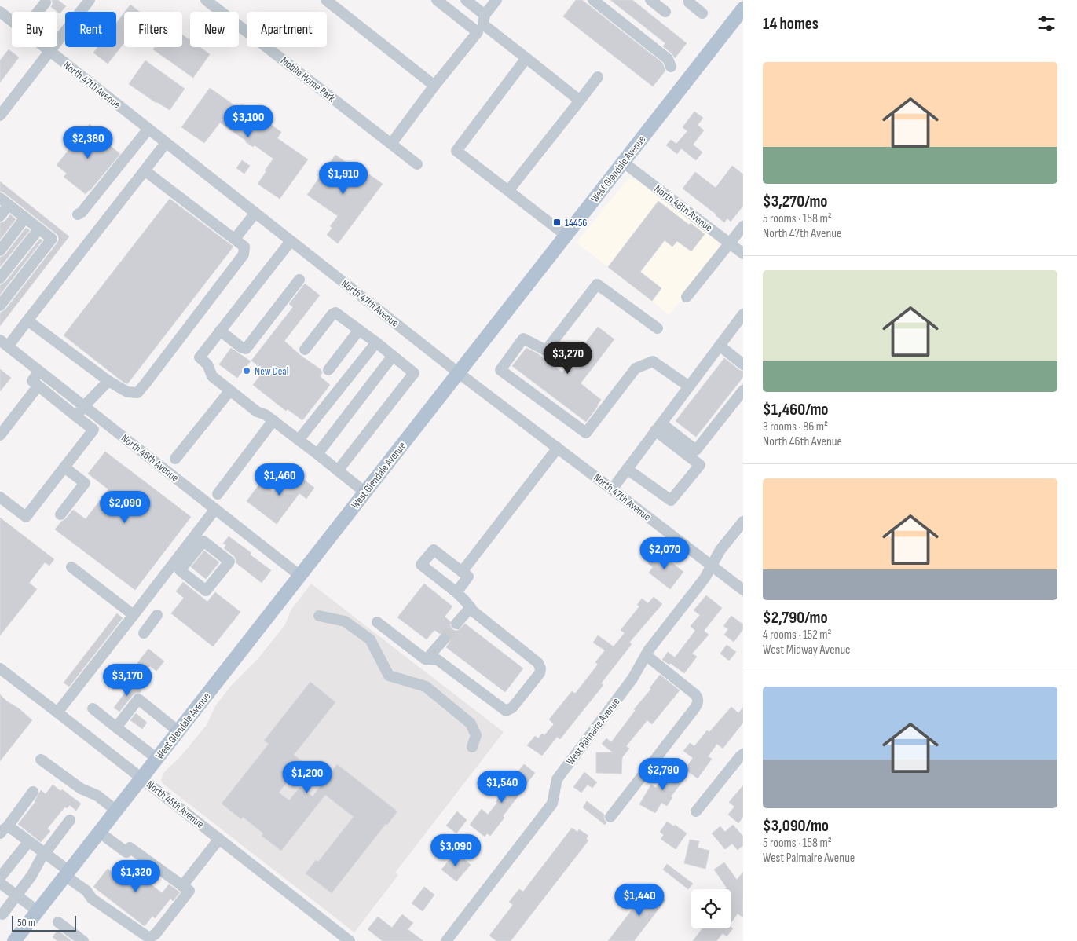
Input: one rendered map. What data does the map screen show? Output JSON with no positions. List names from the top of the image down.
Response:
{
  "streets": {
    "main road": ["West Glendale Avenue"],
    "street": [
      "Mobile Home Park",
      "North 47th Avenue",
      "North 48th Avenue",
      "North 46th Avenue",
      "West Palmaire Avenue",
      "North 45th Avenue"
    ]
  },
  "crossings": [
    ["North 47th Avenue", "West Glendale Avenue"],
    ["North 47th Avenue", "West Palmaire Avenue"],
    ["West Glendale Avenue", "North 48th Avenue"],
    ["West Glendale Avenue", "North 46th Avenue"],
    ["West Glendale Avenue", "North 45th Avenue"]
  ],
  "places": {
    "transit": ["14456"],
    "other": ["New Deal"]
  },
  "scale_bar": "50 m",
  "page": {
    "heading": "14 homes",
    "chip": [
      "Buy",
      "Rent",
      "Filters",
      "New",
      "Apartment"
    ],
    "list": [
      {
        "name": "$3,270/mo",
        "note": "5 rooms · 158 m² · North 47th Avenue"
      },
      {
        "name": "$1,460/mo",
        "note": "3 rooms · 86 m² · North 46th Avenue"
      },
      {
        "name": "$2,790/mo",
        "note": "4 rooms · 152 m² · West Midway Avenue"
      },
      {
        "name": "$3,090/mo",
        "note": "5 rooms · 158 m² · West Palmaire Avenue"
      }
    ],
    "price": [
      "$3,100",
      "$2,380",
      "$1,910",
      "$3,270",
      "$1,460",
      "$2,090",
      "$2,070",
      "$3,170",
      "$2,790",
      "$1,200",
      "$1,540",
      "$3,090",
      "$1,320",
      "$1,440"
    ],
    "scale": "50 m"
  }
}
